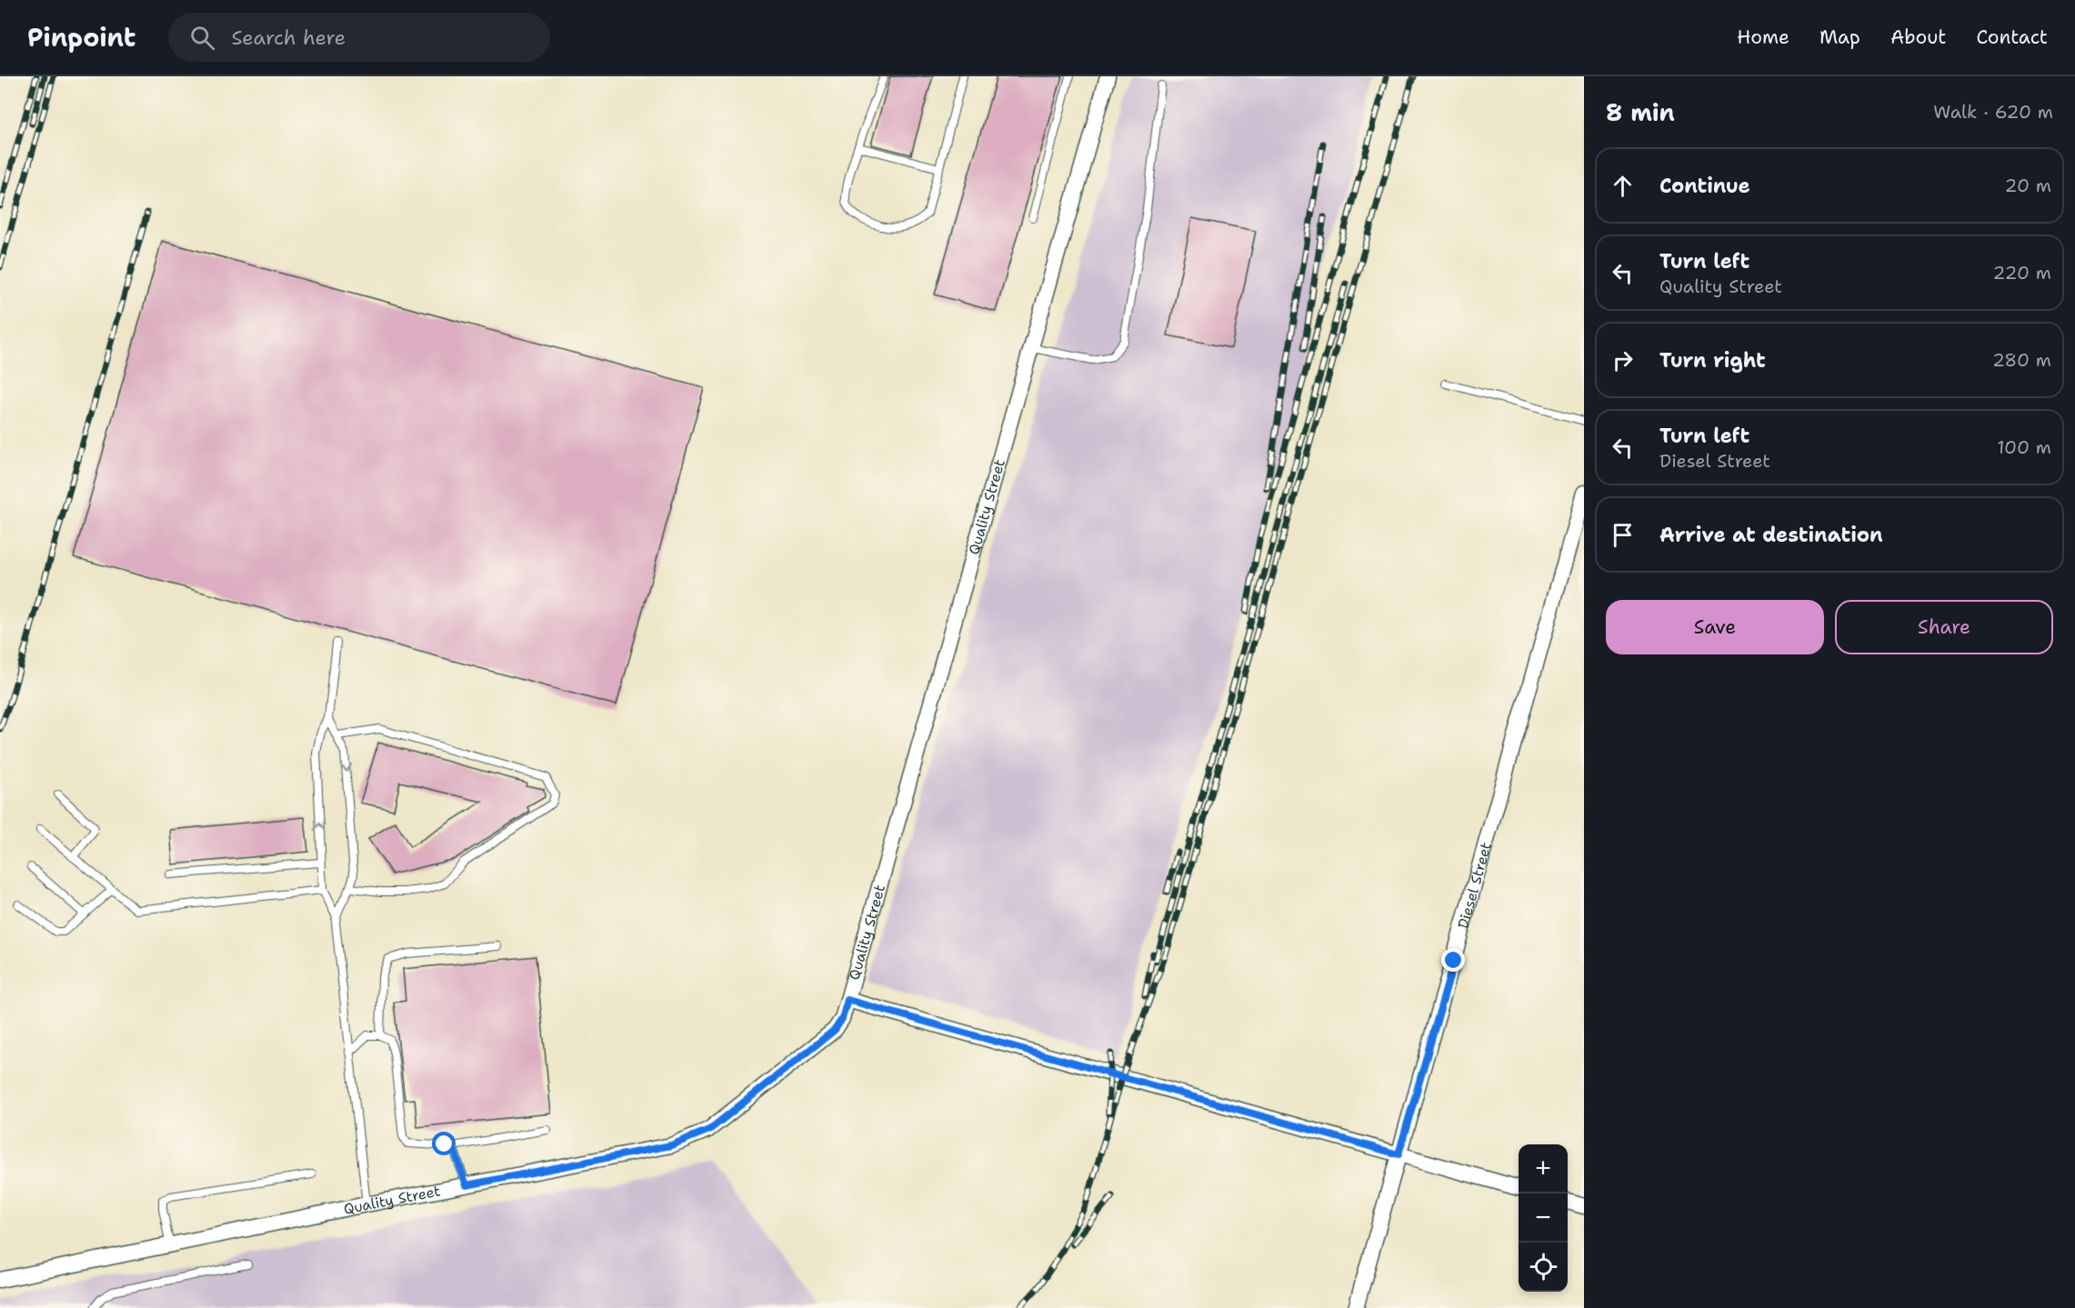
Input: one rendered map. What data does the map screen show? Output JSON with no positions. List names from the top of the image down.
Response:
{
  "streets": {
    "street": ["Quality Street", "Diesel Street"]
  },
  "page": {
    "header": "Pinpoint",
    "search": "Search here",
    "nav": [
      "Home",
      "Map",
      "About",
      "Contact"
    ],
    "heading": ["8 min", "Walk · 620 m"],
    "list": [
      ["Continue", "20 m"],
      ["Turn left", "Quality Street", "220 m"],
      ["Turn right", "280 m"],
      ["Turn left", "Diesel Street", "100 m"],
      "Arrive at destination"
    ],
    "buttons": ["Save", "Share"],
    "map_buttons": ["+", "−"]
  }
}
